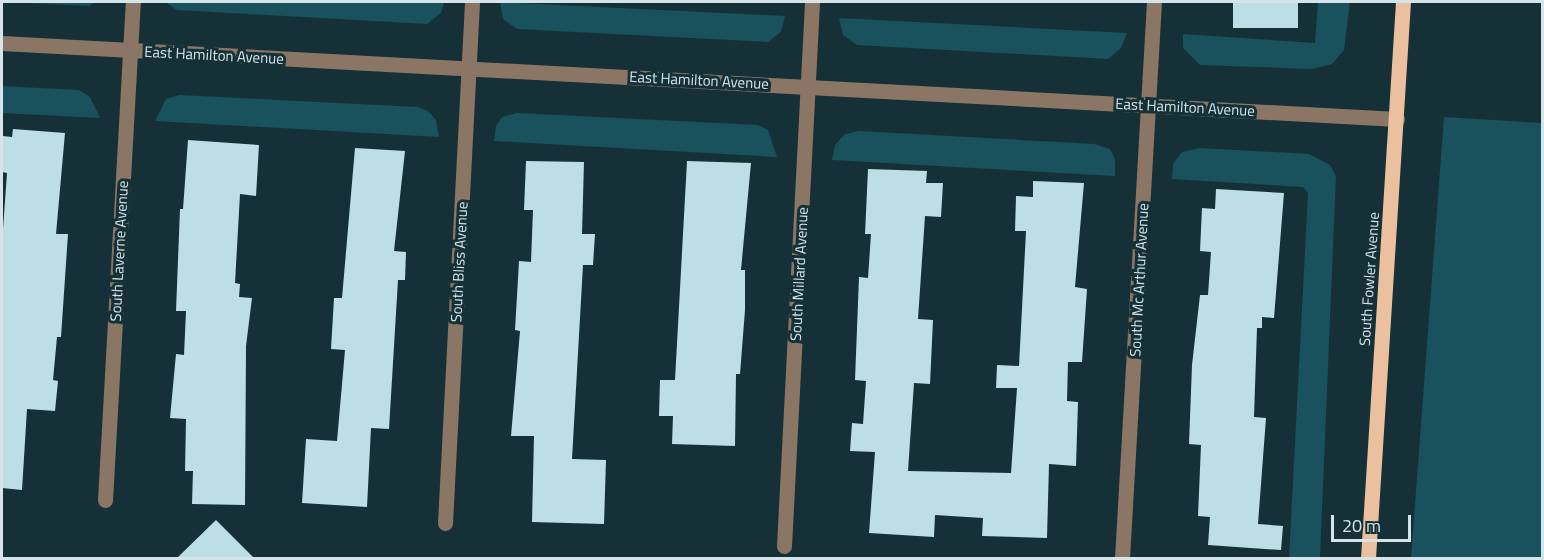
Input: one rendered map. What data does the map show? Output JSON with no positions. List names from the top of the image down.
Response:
{
  "streets": {
    "main road": ["South Fowler Avenue"],
    "street": [
      "East Hamilton Avenue",
      "South Laverne Avenue",
      "South Bliss Avenue",
      "South Millard Avenue",
      "South Mc Arthur Avenue"
    ]
  },
  "crossings": [
    ["East Hamilton Avenue", "South Laverne Avenue"],
    ["East Hamilton Avenue", "South Bliss Avenue"],
    ["East Hamilton Avenue", "South Millard Avenue"],
    ["East Hamilton Avenue", "South Fowler Avenue"],
    ["East Hamilton Avenue", "South Mc Arthur Avenue"]
  ],
  "scale_bar": "20 m"
}
